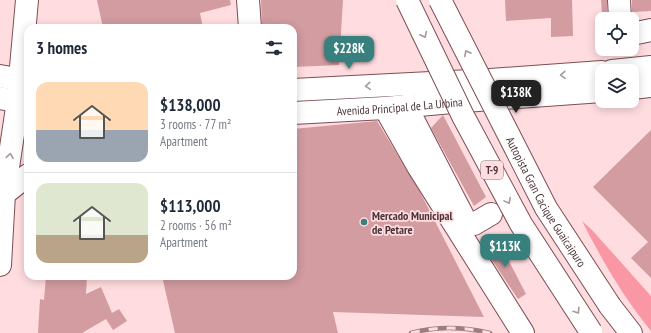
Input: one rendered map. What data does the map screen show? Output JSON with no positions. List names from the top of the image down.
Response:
{
  "streets": {
    "main road": ["Avenida Principal de La Urbina", "T-9", "Autopista Gran Cacique Guaicaipuro"]
  },
  "places": ["Mercado Municipal de Petare"],
  "page": {
    "heading": "3 homes",
    "price": ["$228K", "$138K", "$113K"],
    "list": [
      {
        "name": "$138,000",
        "note": "3 rooms · 77 m² · Apartment"
      },
      {
        "name": "$113,000",
        "note": "2 rooms · 56 m² · Apartment"
      }
    ]
  }
}
